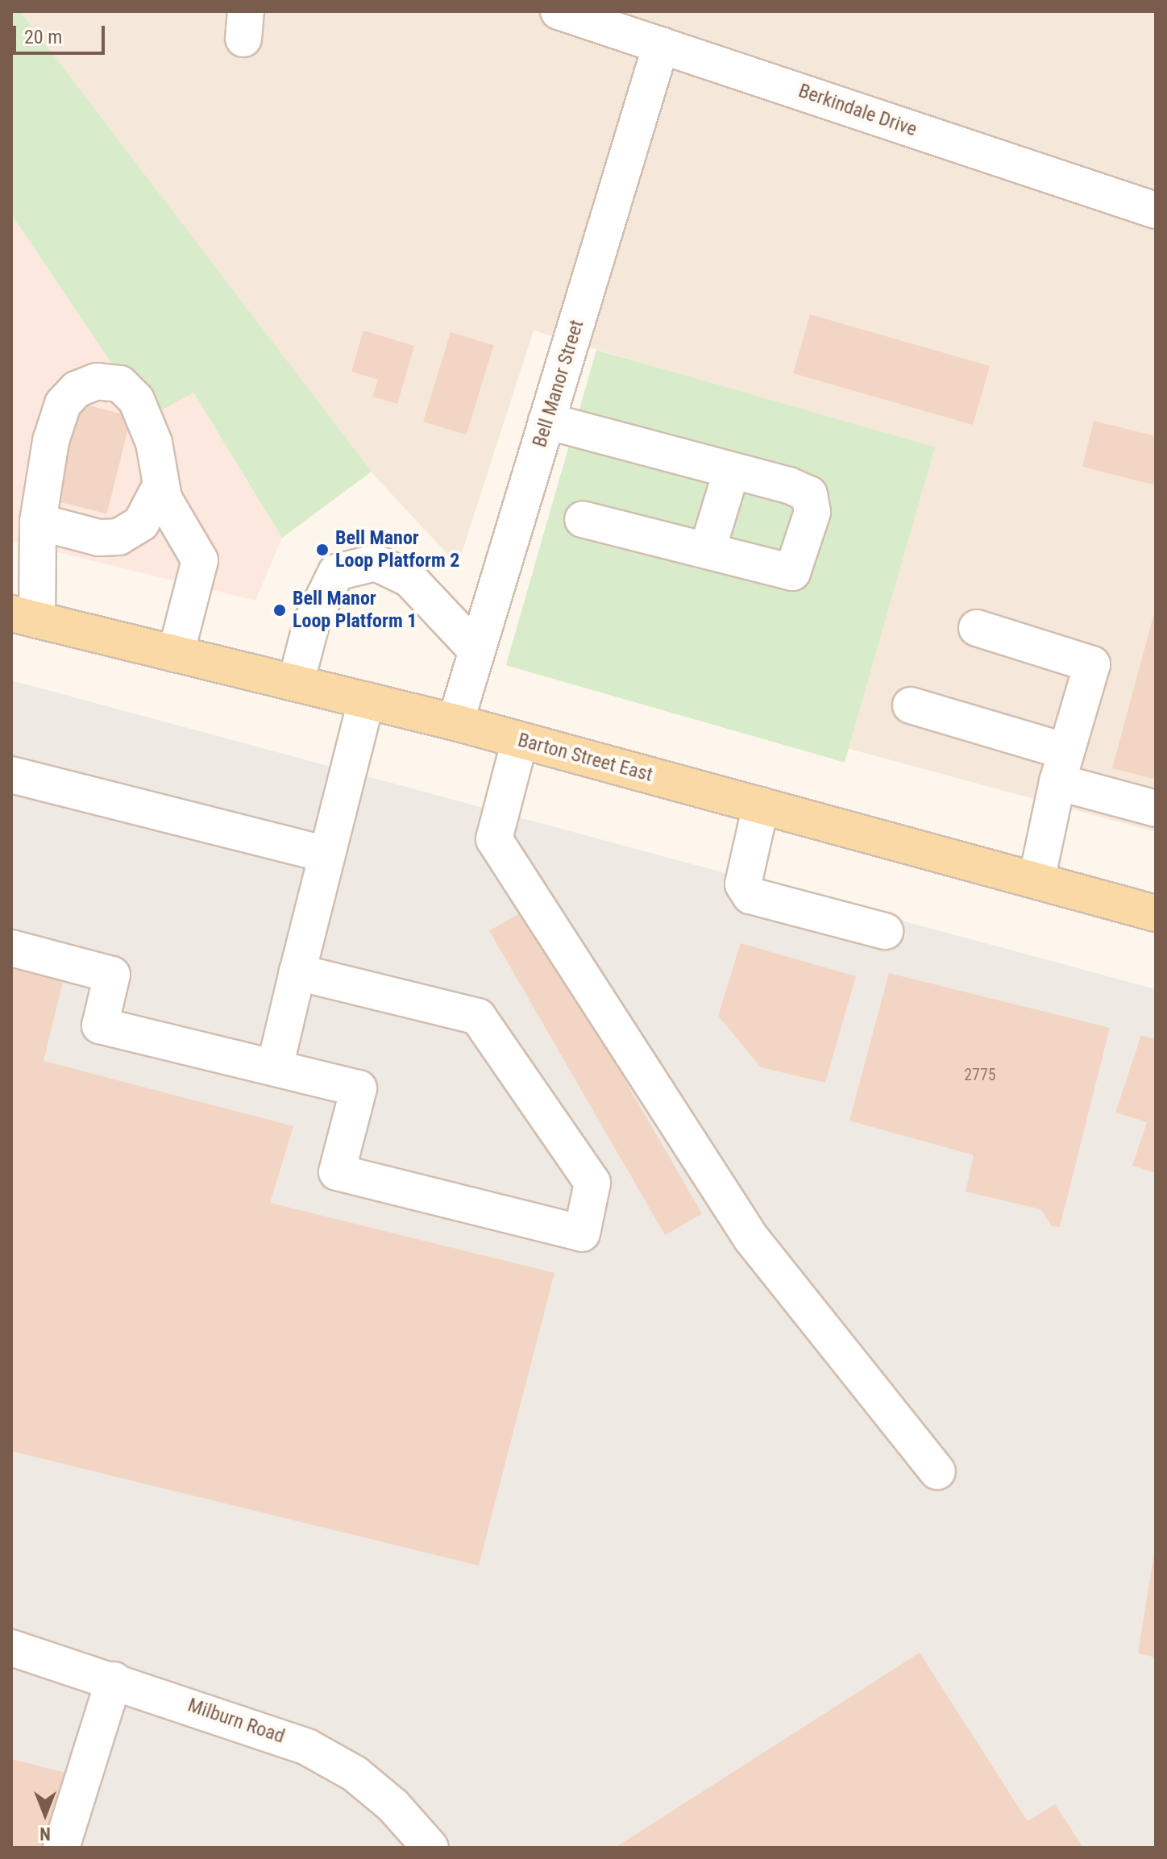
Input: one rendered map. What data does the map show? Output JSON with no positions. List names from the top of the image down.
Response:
{
  "streets": {
    "main road": ["Barton Street East"],
    "street": ["Berkindale Drive", "Bell Manor Street", "Milburn Road"]
  },
  "crossings": [
    ["Berkindale Drive", "Bell Manor Street"],
    ["Bell Manor Street", "Barton Street East"]
  ],
  "places": ["Bell Manor Loop Platform 2", "Bell Manor Loop Platform 1"],
  "house_numbers": ["2775"],
  "scale_bar": "20 m",
  "north": "bottom"
}
